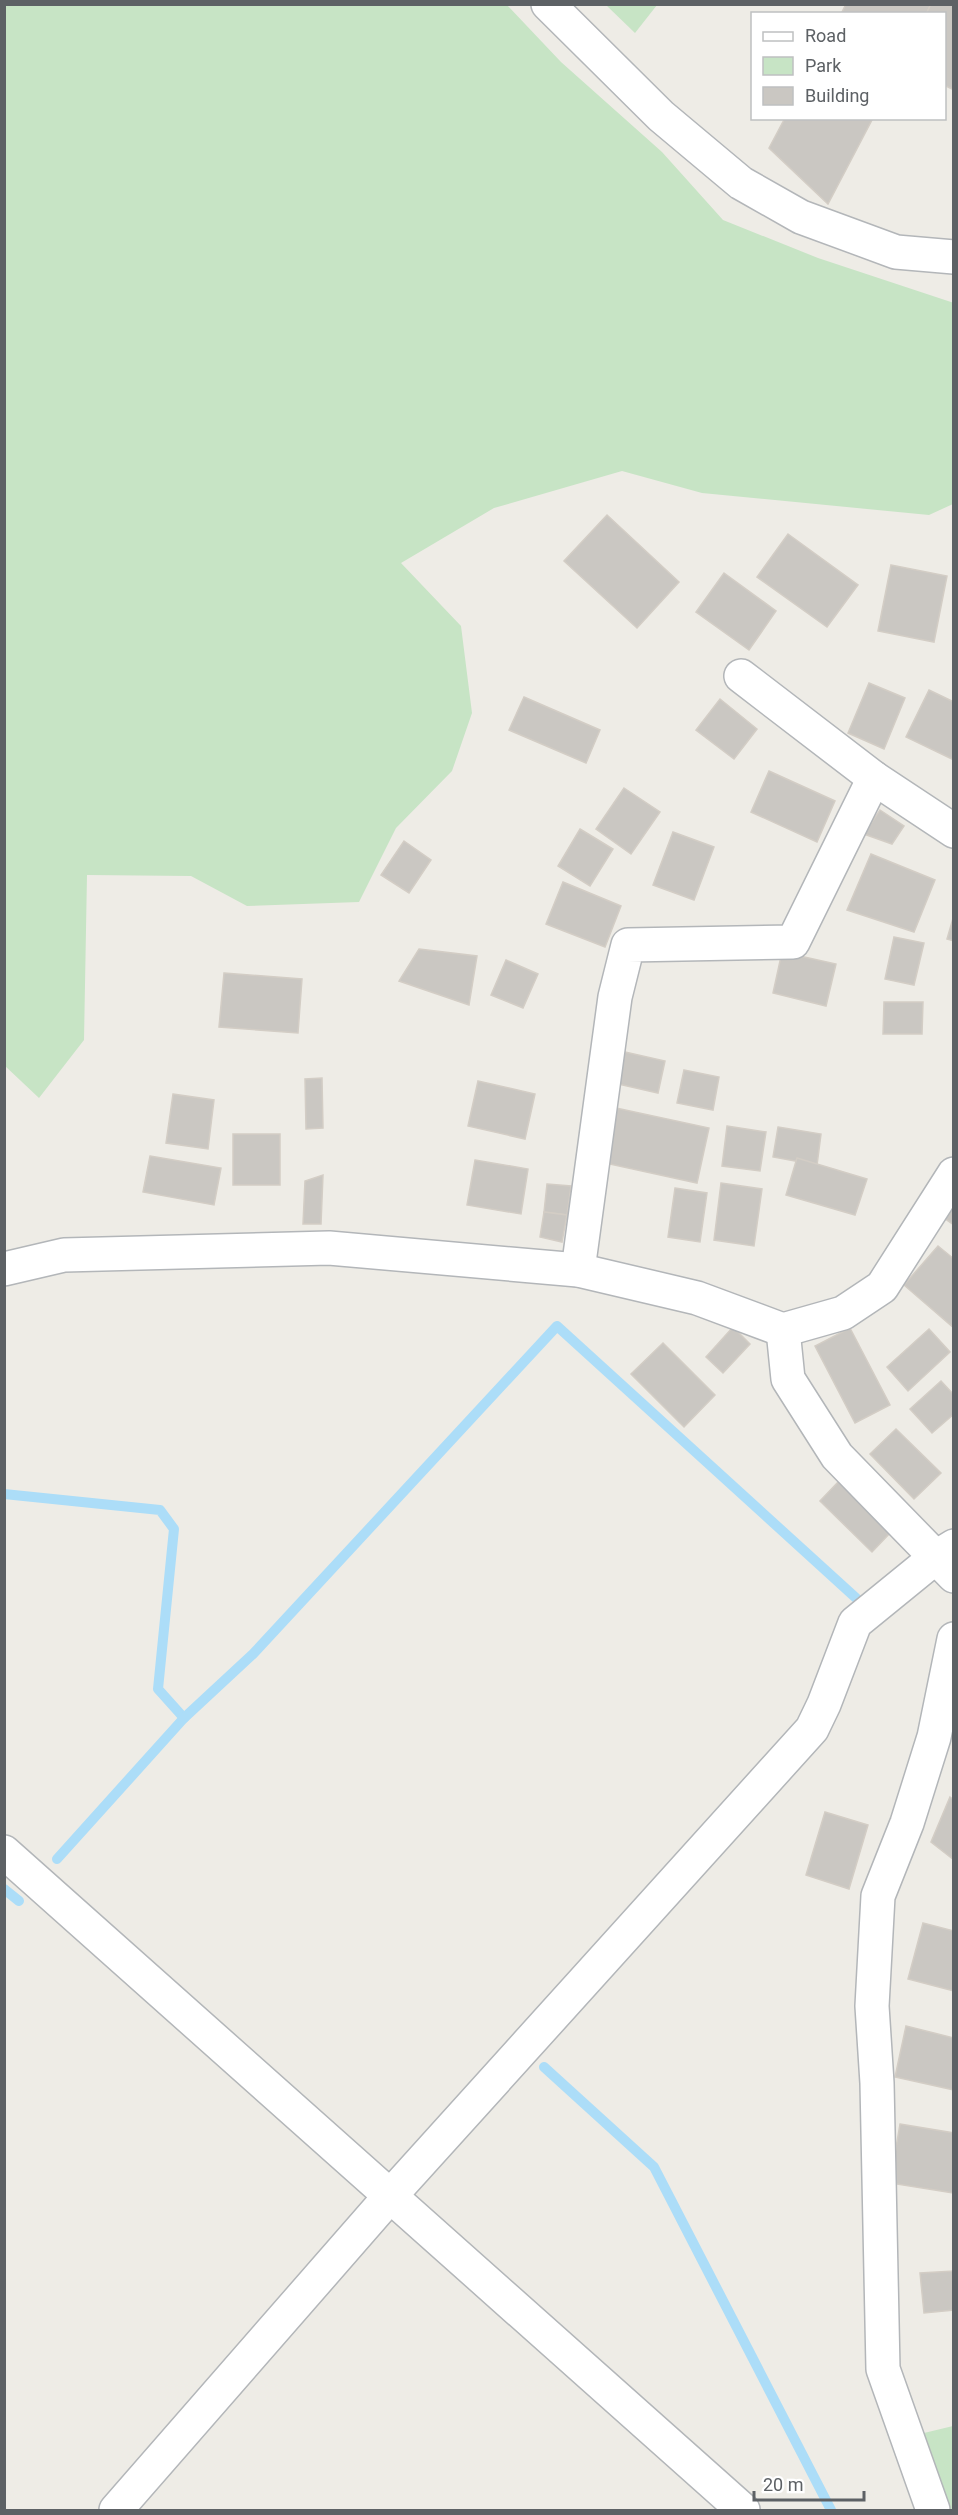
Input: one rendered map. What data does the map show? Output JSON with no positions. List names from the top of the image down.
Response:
{
  "legend": ["Road", "Park", "Building"],
  "scale_bar": "20 m"
}
